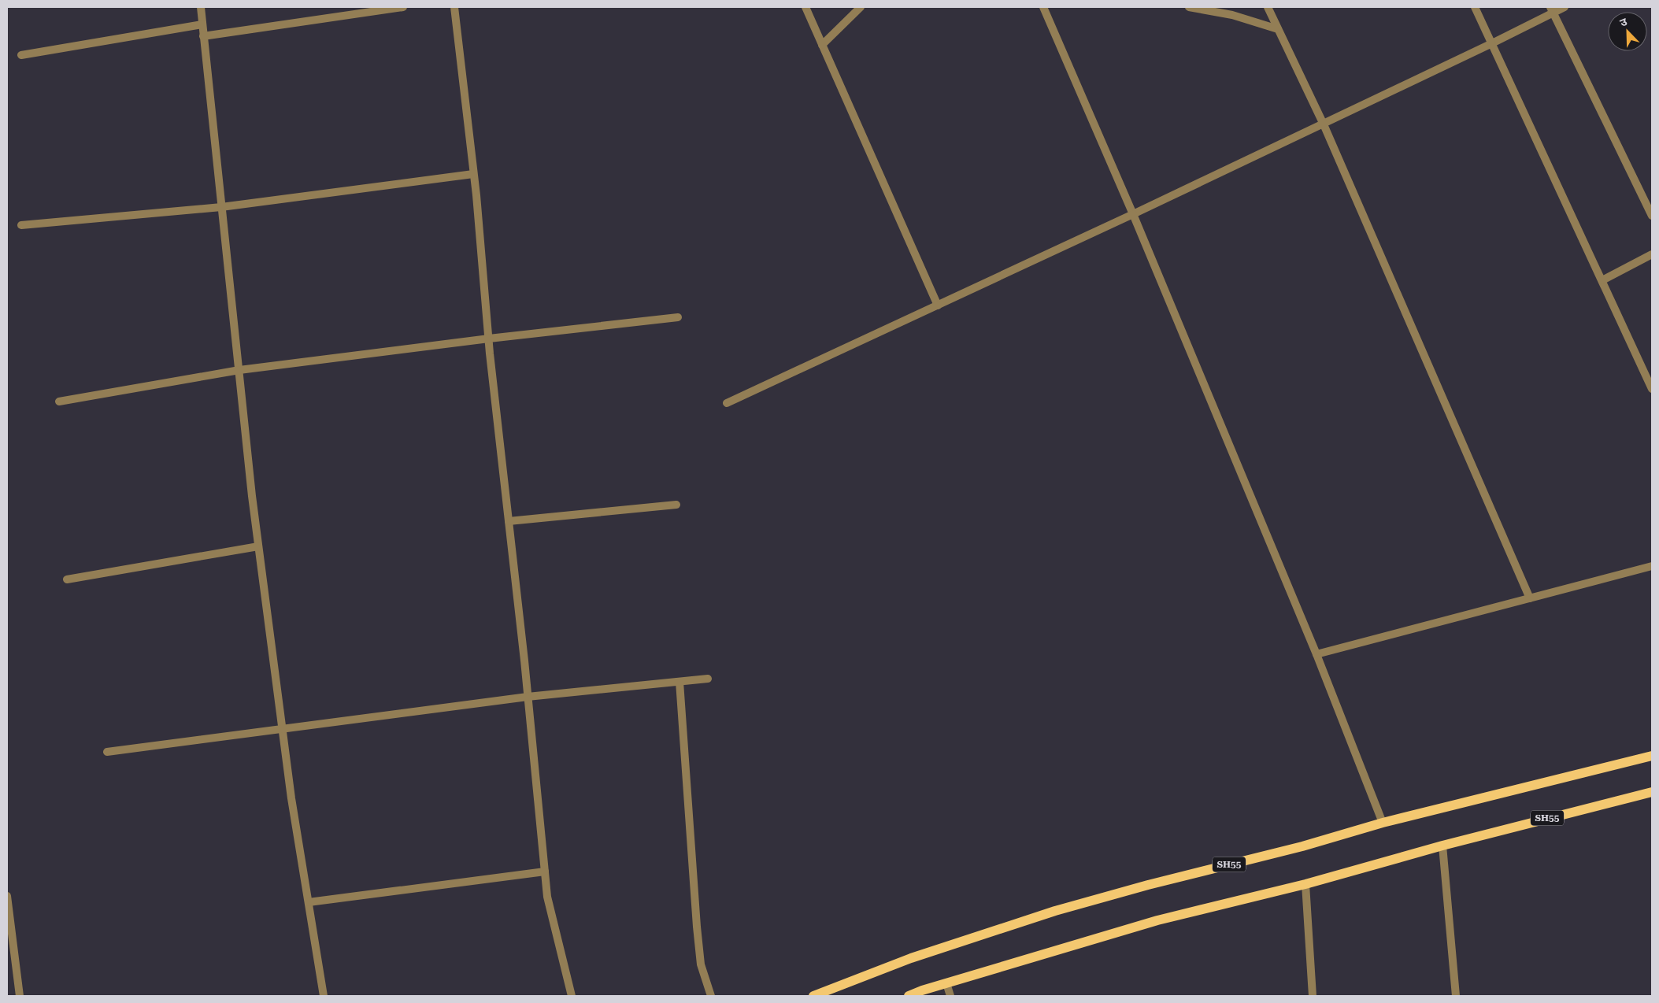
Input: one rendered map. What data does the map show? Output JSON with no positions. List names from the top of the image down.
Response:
{
  "streets": {
    "main road": ["SH55"]
  },
  "north": "top left"
}
